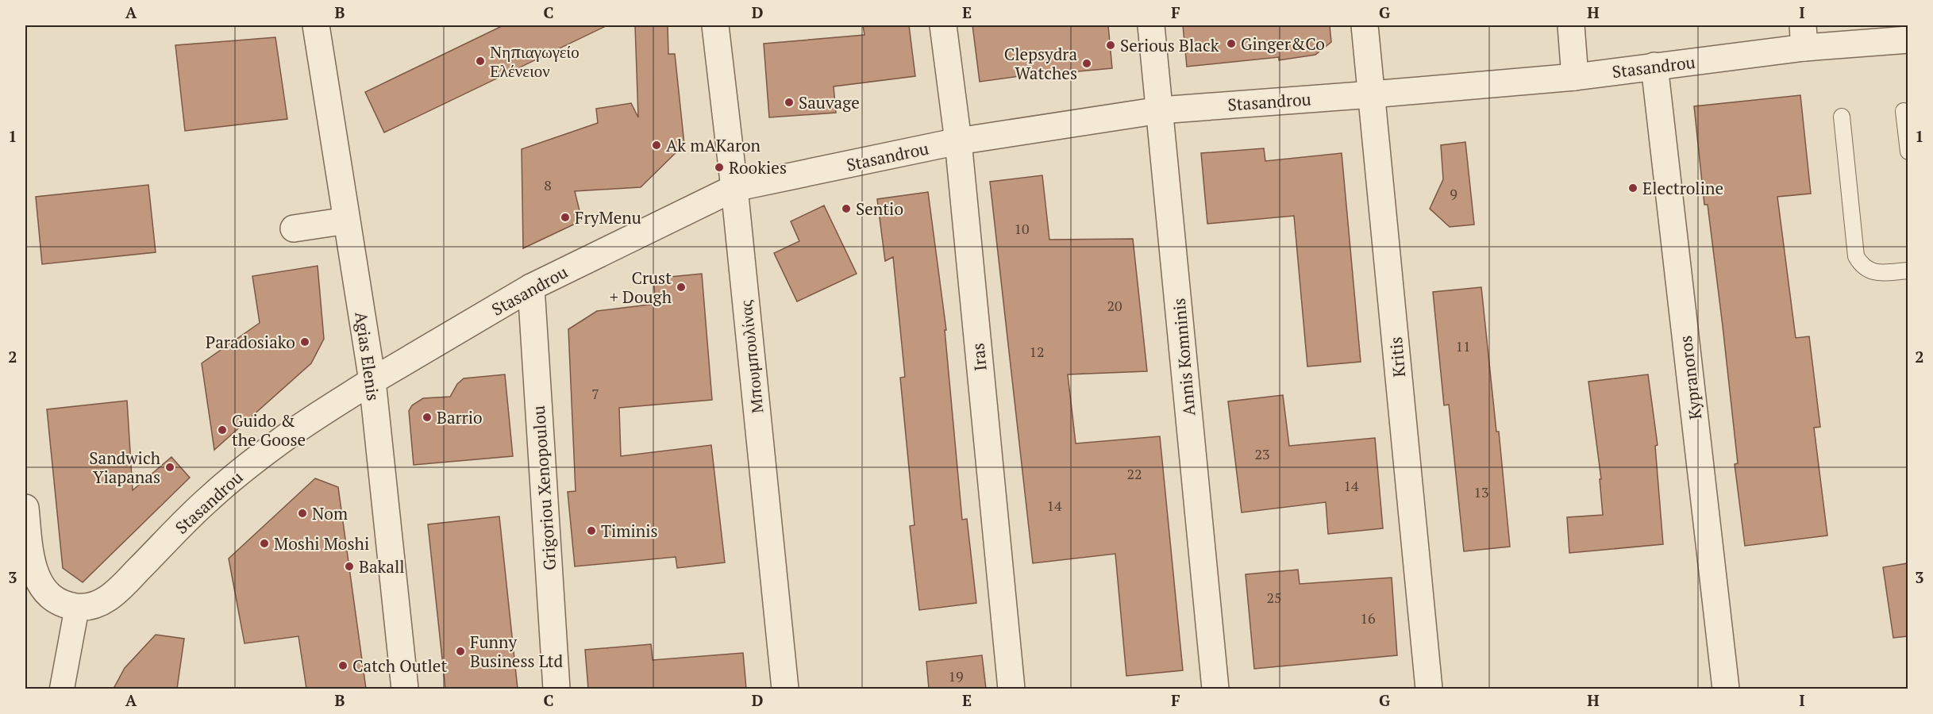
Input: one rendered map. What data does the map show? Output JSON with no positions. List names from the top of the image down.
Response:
{
  "streets": {
    "street": [
      "Stasandrou",
      "Agias Elenis",
      "Μπουμπουλίνας",
      "Iras",
      "Annis Komninis",
      "Kritis",
      "Kypranoros",
      "Grigoriou Xenopoulou"
    ]
  },
  "crossings": [
    ["Stasandrou", "Agias Elenis"],
    ["Stasandrou", "Μπουμπουλίνας"],
    ["Stasandrou", "Iras"],
    ["Stasandrou", "Annis Komninis"],
    ["Stasandrou", "Kritis"],
    ["Stasandrou", "Kypranoros"],
    ["Stasandrou", "Grigoriou Xenopoulou"]
  ],
  "places": [
    "Ginger&Co",
    "Serious Black",
    "Νηπιαγωγείο Ελένειον",
    "Clepsydra Watches",
    "Sauvage",
    "Ak mAKaron",
    "Rookies",
    "Electroline",
    "Sentio",
    "FryMenu",
    "Crust + Dough",
    "Paradosiako",
    "Barrio",
    "Guido & the Goose",
    "Sandwich Yiapanas",
    "Nom",
    "Timinis",
    "Moshi Moshi",
    "Bakall",
    "Funny Business Ltd",
    "Catch Outlet"
  ],
  "house_numbers": [
    "8",
    "9",
    "10",
    "20",
    "11",
    "12",
    "7",
    "23",
    "22",
    "14",
    "13",
    "14",
    "25",
    "16",
    "19"
  ],
  "grid": {
    "columns": [
      "A",
      "B",
      "C",
      "D",
      "E",
      "F",
      "G",
      "H",
      "I"
    ],
    "rows": ["1", "2", "3"]
  }
}
